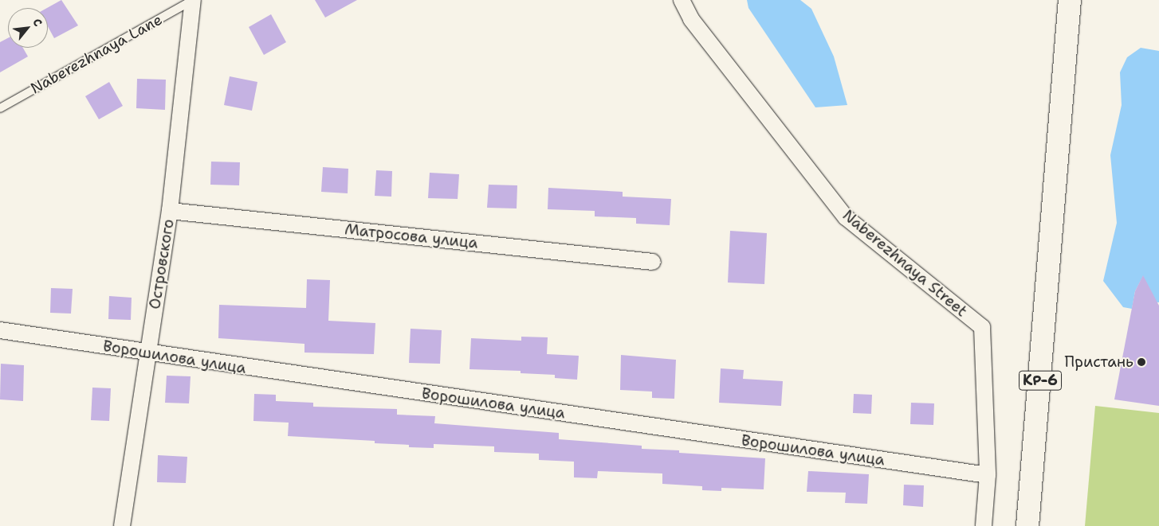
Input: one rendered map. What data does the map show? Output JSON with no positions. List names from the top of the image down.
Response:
{
  "streets": {
    "highway": ["KP-6"],
    "street": [
      "Матросова улица",
      "Naberezhnaya Street",
      "Островского",
      "Ворошилова улица"
    ],
    "lane": ["Naberezhnaya Lane"]
  },
  "crossings": [
    ["Naberezhnaya Lane", "Островского"],
    ["Матросова улица", "Островского"],
    ["Naberezhnaya Street", "Ворошилова улица"],
    ["Островского", "Ворошилова улица"]
  ],
  "places": ["Пристань"],
  "north": "top right"
}
